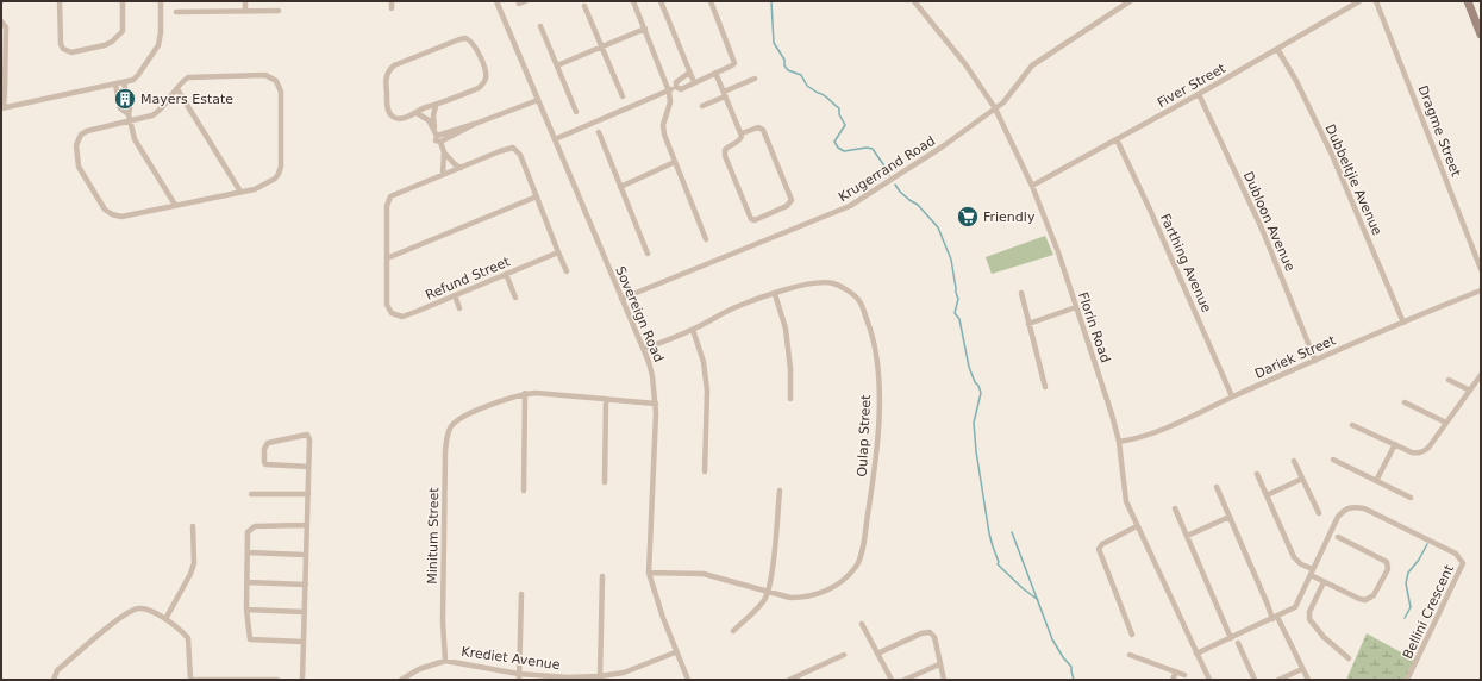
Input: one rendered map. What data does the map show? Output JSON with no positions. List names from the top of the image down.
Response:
{
  "streets": {
    "street": [
      "Fiver Street",
      "Dragme Street",
      "Krugerrand Road",
      "Dubbeltjie Avenue",
      "Dubloon Avenue",
      "Farthing Avenue",
      "Refund Street",
      "Sovereign Road",
      "Florin Road",
      "Dariek Street",
      "Oulap Street",
      "Minitum Street",
      "Bellini Crescent",
      "Krediet Avenue"
    ]
  },
  "crossings": [
    ["Fiver Street", "Dubbeltjie Avenue"],
    ["Fiver Street", "Dubloon Avenue"],
    ["Fiver Street", "Farthing Avenue"],
    ["Fiver Street", "Florin Road"],
    ["Krugerrand Road", "Sovereign Road"],
    ["Krugerrand Road", "Florin Road"],
    ["Dubbeltjie Avenue", "Dariek Street"],
    ["Dubloon Avenue", "Dariek Street"],
    ["Farthing Avenue", "Dariek Street"],
    ["Sovereign Road", "Krediet Avenue"],
    ["Florin Road", "Dariek Street"],
    ["Florin Road", "Bellini Crescent"],
    ["Minitum Street", "Krediet Avenue"]
  ],
  "places": {
    "building": ["Mayers Estate"],
    "supermarket": ["Friendly"]
  }
}
